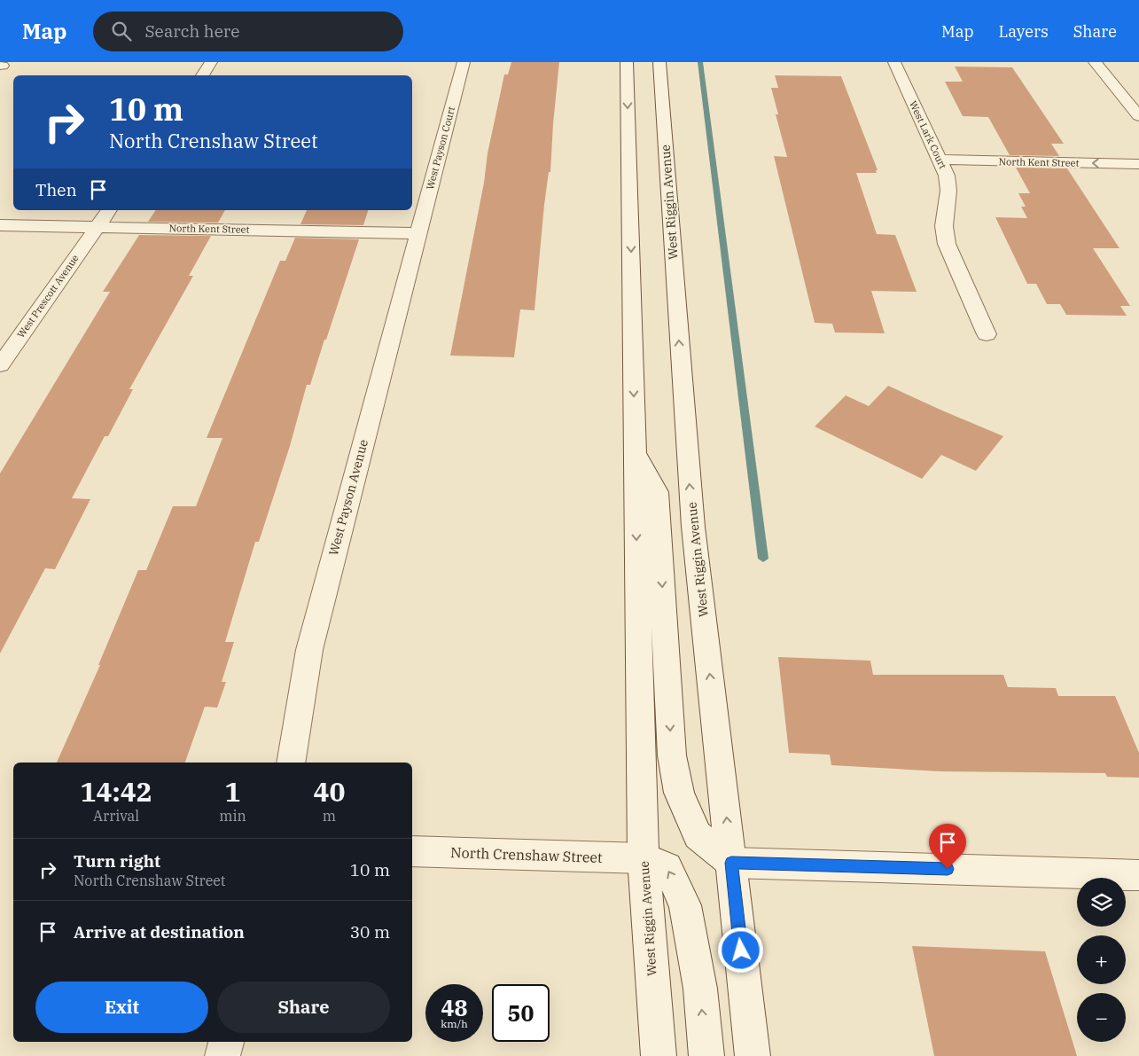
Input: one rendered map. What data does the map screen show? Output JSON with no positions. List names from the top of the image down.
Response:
{
  "streets": {
    "street": [
      "West Lark Court",
      "West Payson Court",
      "North Kent Street",
      "West Riggin Avenue",
      "West Prescott Avenue",
      "West Payson Avenue",
      "North Crenshaw Street"
    ]
  },
  "crossings": [
    ["West Lark Court", "North Kent Street"],
    ["West Payson Court", "North Kent Street"],
    ["West Payson Court", "West Payson Avenue"],
    ["North Kent Street", "West Prescott Avenue"],
    ["North Kent Street", "West Payson Avenue"],
    ["West Riggin Avenue", "North Crenshaw Street"]
  ],
  "page": {
    "header": "Map",
    "search": "Search here",
    "nav": ["Map", "Layers", "Share"],
    "turn": ["10 m", "North Crenshaw Street"],
    "then": "Then",
    "eta": [
      "14:42",
      "Arrival",
      "1",
      "min",
      "40",
      "m"
    ],
    "list": [
      {
        "name": "Turn right",
        "note": "North Crenshaw Street",
        "value": "10 m"
      },
      {
        "name": "Arrive at destination",
        "value": "30 m"
      }
    ],
    "map_buttons": ["+", "−"],
    "buttons": ["Exit", "Share"],
    "speed": "48 km/h",
    "limit": "50"
  }
}
